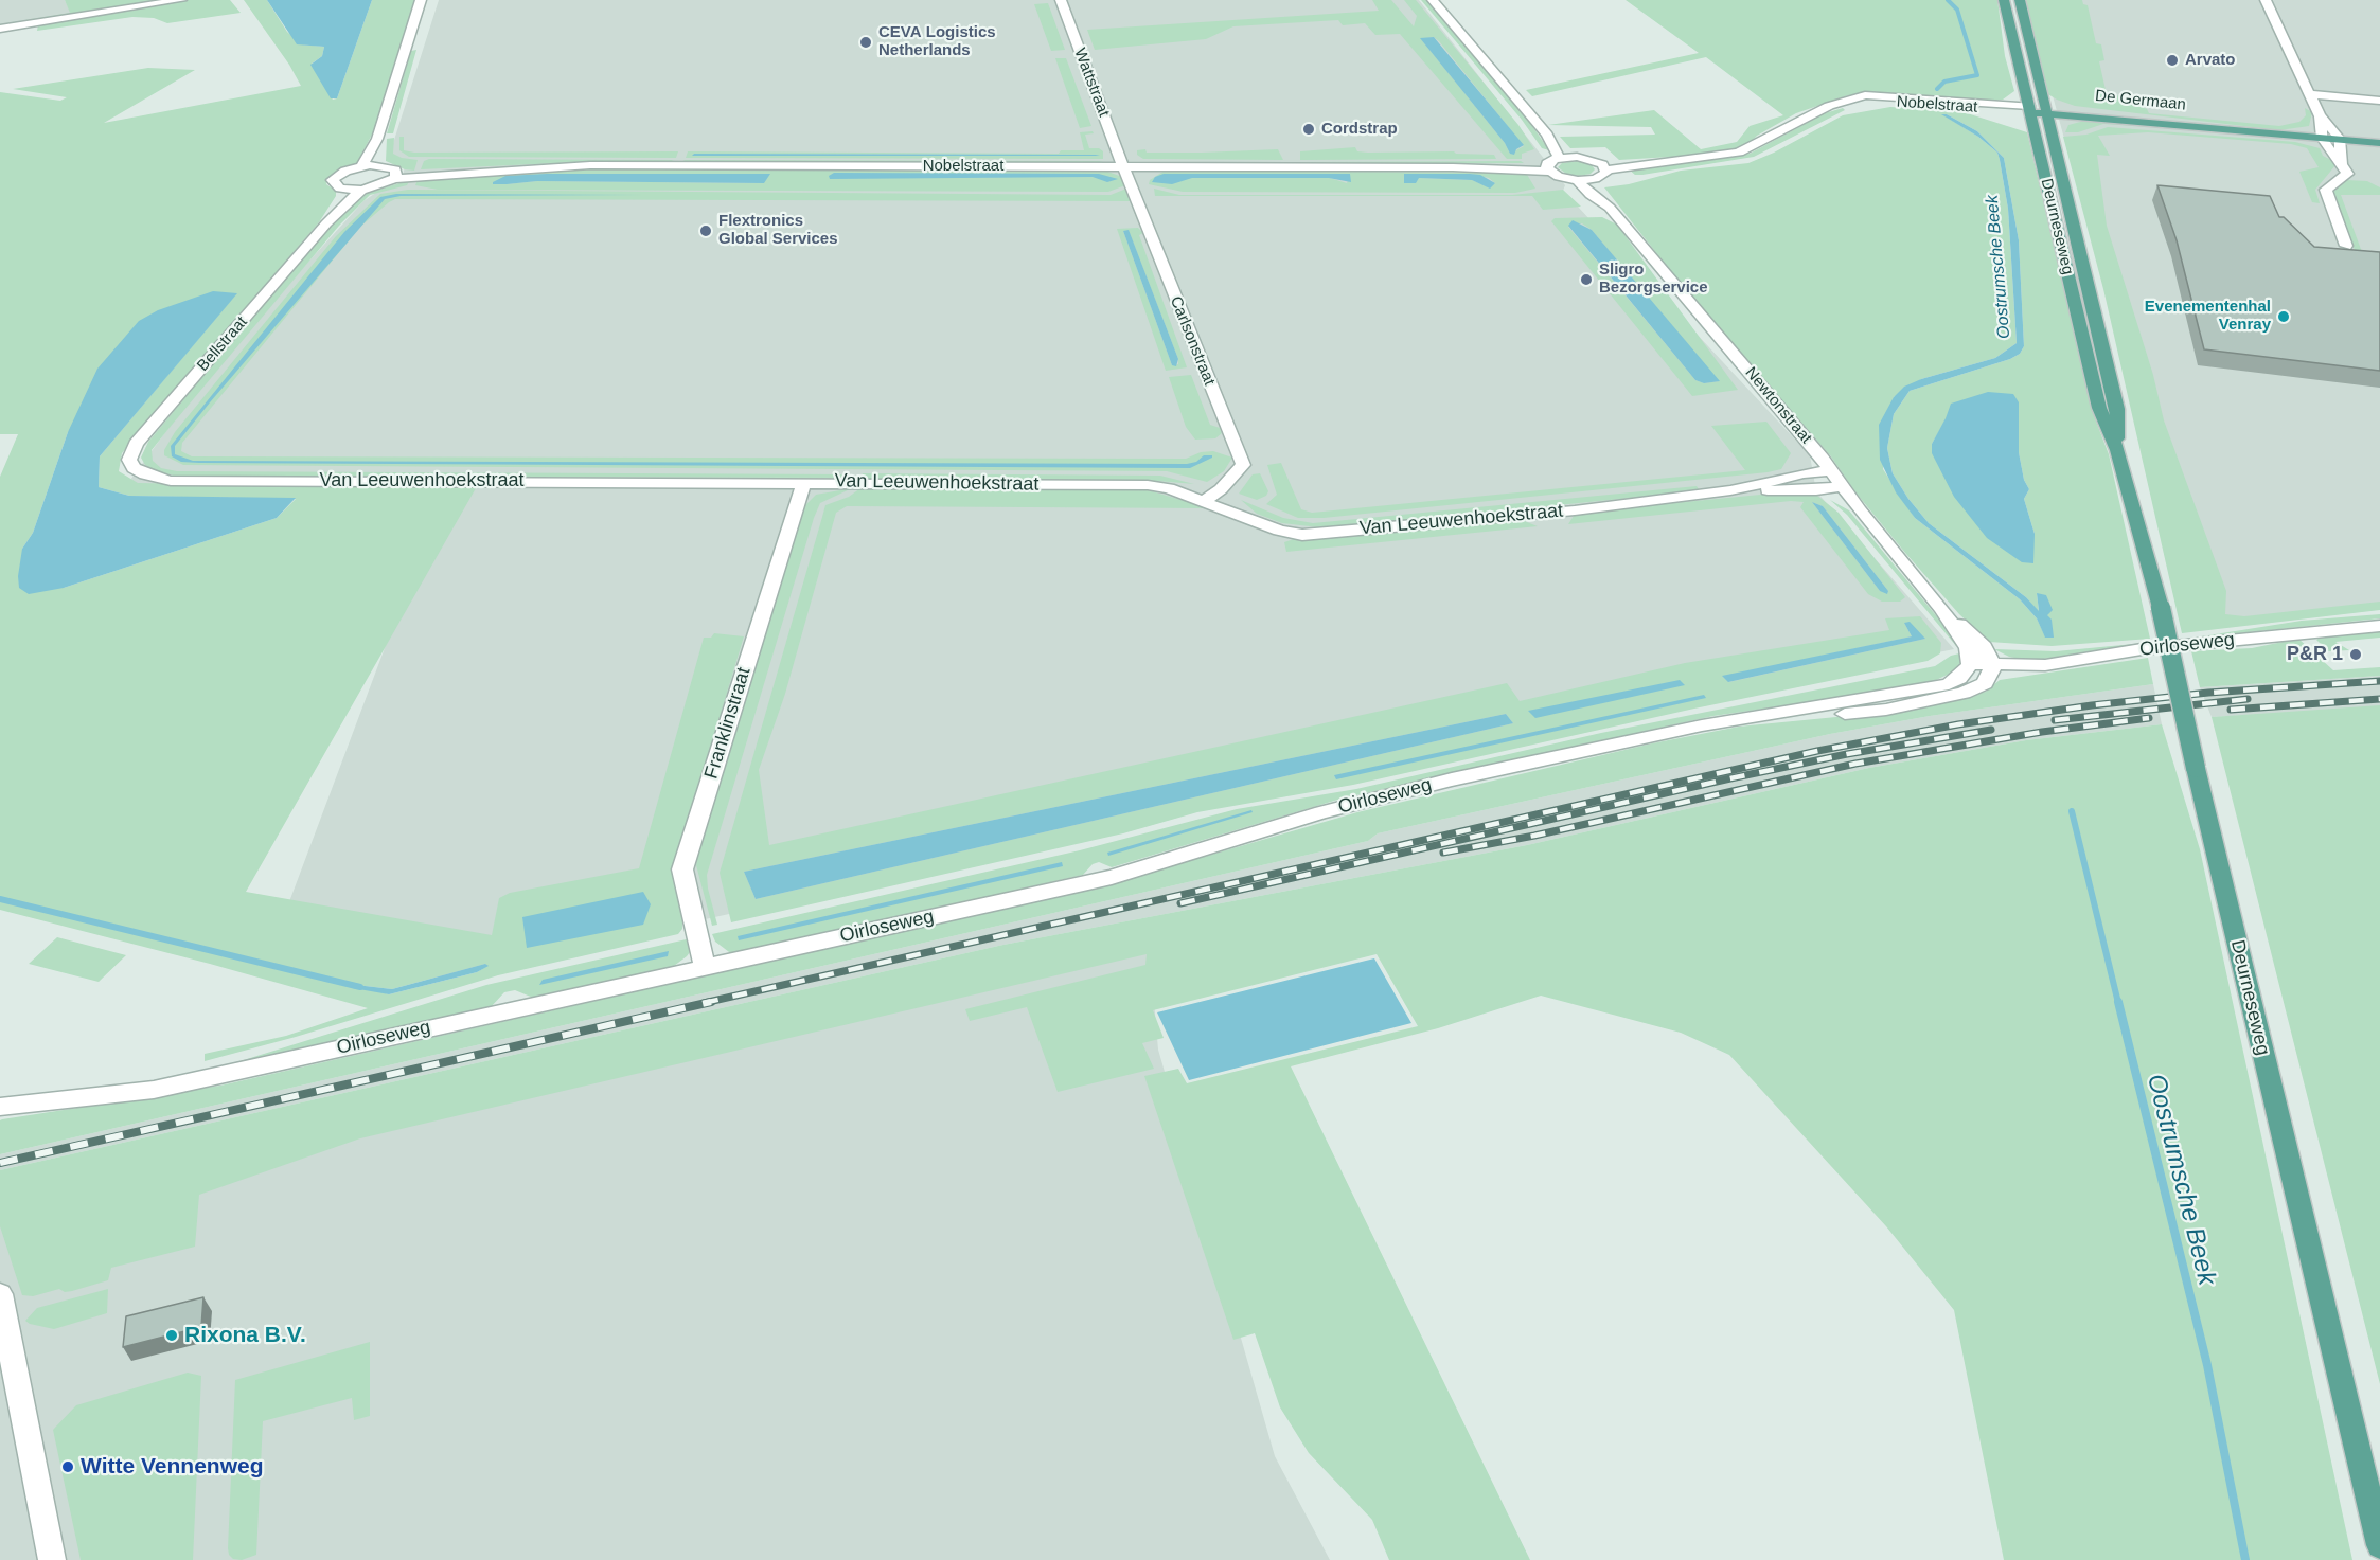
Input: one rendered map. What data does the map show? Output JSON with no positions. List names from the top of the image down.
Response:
{
  "streets": {
    "main road": ["De Germaan", "Deurneseweg"],
    "street": [
      "Wattstraat",
      "Nobelstraat",
      "Carlsonstraat",
      "Bellstraat",
      "Newtonstraat",
      "Van Leeuwenhoekstraat",
      "Oirloseweg",
      "Franklinstraat"
    ]
  },
  "crossings": [
    ["Wattstraat", "Nobelstraat"],
    ["Wattstraat", "Carlsonstraat"],
    ["De Germaan", "Nobelstraat"],
    ["De Germaan", "Deurneseweg"],
    ["Nobelstraat", "Deurneseweg"],
    ["Nobelstraat", "Carlsonstraat"],
    ["Nobelstraat", "Newtonstraat"],
    ["Carlsonstraat", "Van Leeuwenhoekstraat"],
    ["Bellstraat", "Van Leeuwenhoekstraat"],
    ["Newtonstraat", "Van Leeuwenhoekstraat"],
    ["Newtonstraat", "Oirloseweg"],
    ["Van Leeuwenhoekstraat", "Franklinstraat"],
    ["Oirloseweg", "Franklinstraat"]
  ],
  "water": ["Oostrumsche Beek"],
  "places": [
    "CEVA Logistics Netherlands",
    "Arvato",
    "Cordstrap",
    "Flextronics Global Services",
    "Sligro Bezorgservice",
    "Evenementenhal Venray",
    "P&R 1",
    "Rixona B.V.",
    "Witte Vennenweg"
  ]
}
